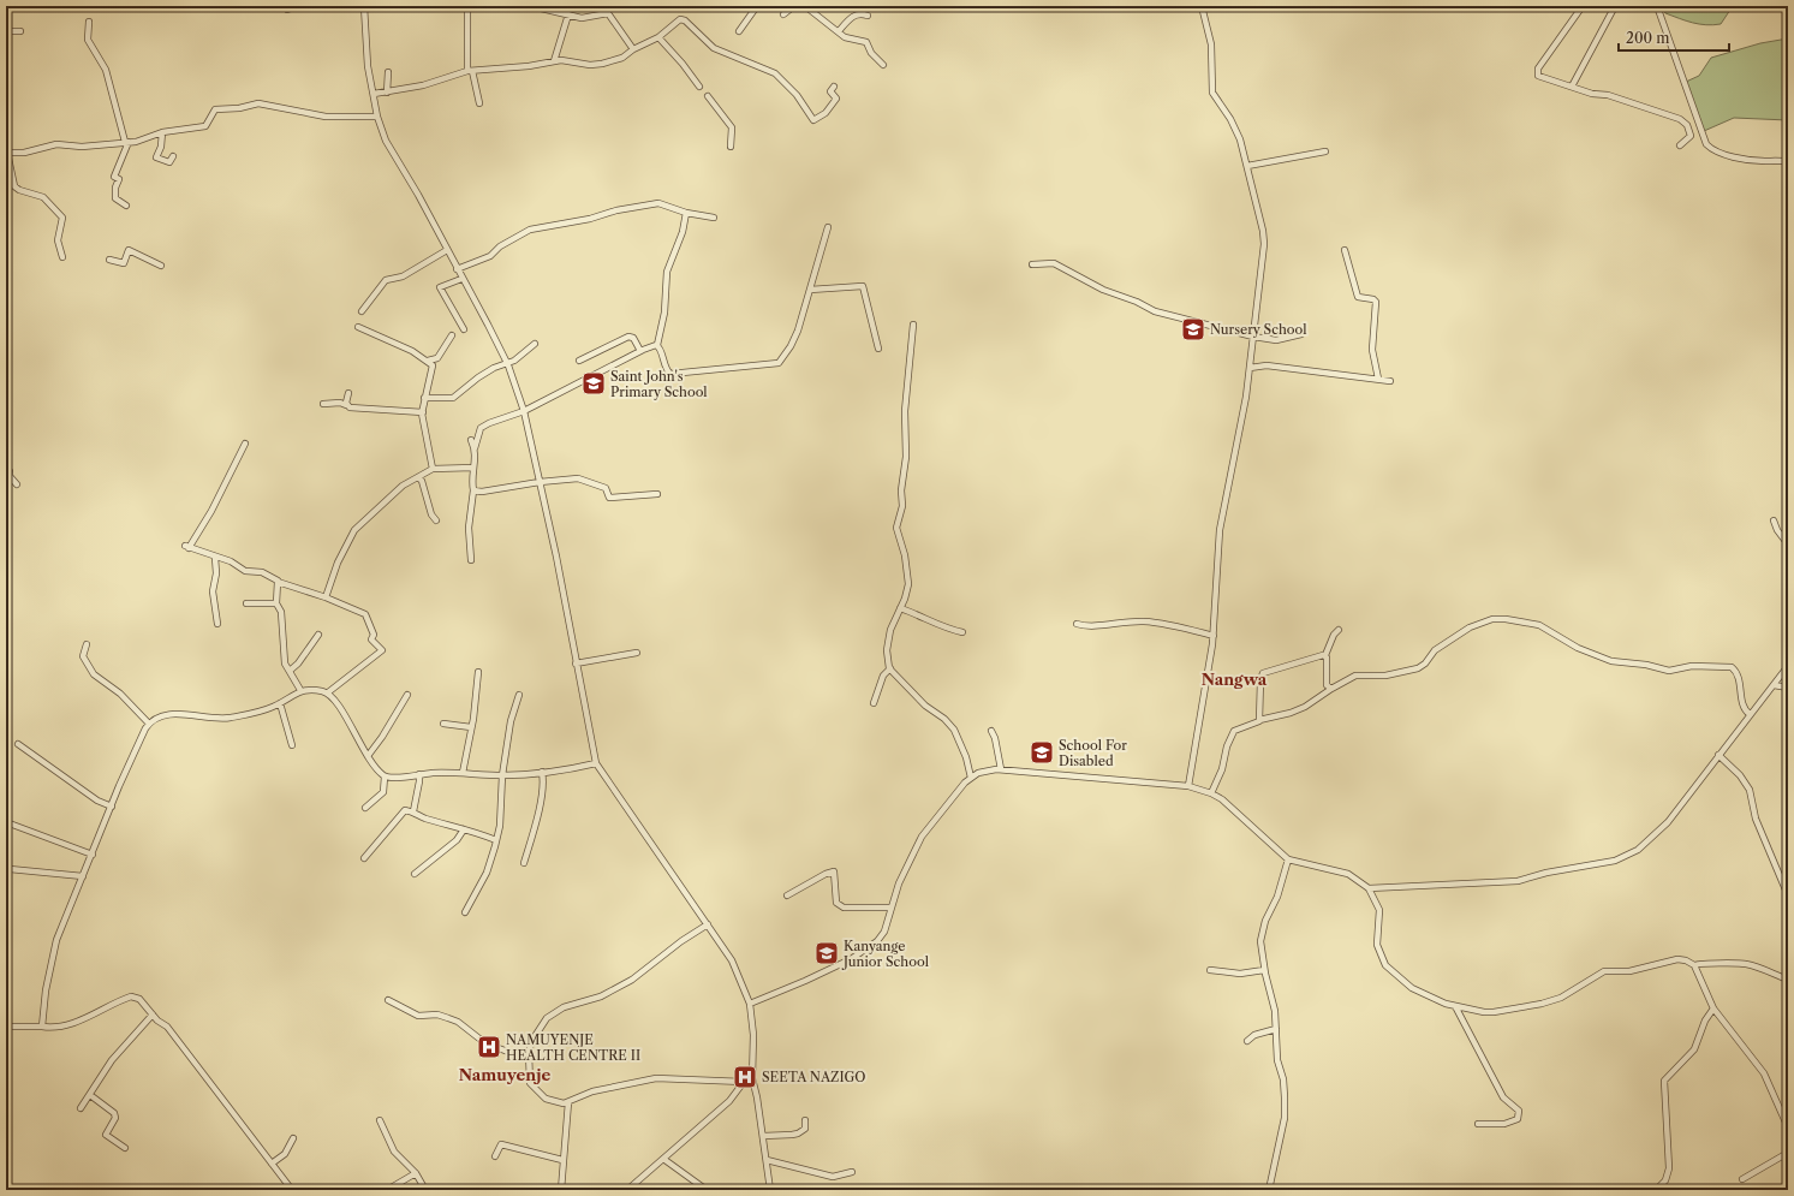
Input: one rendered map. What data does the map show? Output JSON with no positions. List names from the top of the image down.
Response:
{
  "districts": ["Nangwa", "Namuyenje"],
  "places": {
    "school or university": [
      "Nursery School",
      "Saint John's Primary School",
      "School For Disabled",
      "Kanyange Junior School"
    ],
    "hospital": ["NAMUYENJE HEALTH CENTRE II", "SEETA NAZIGO"]
  },
  "scale_bar": "200 m"
}
